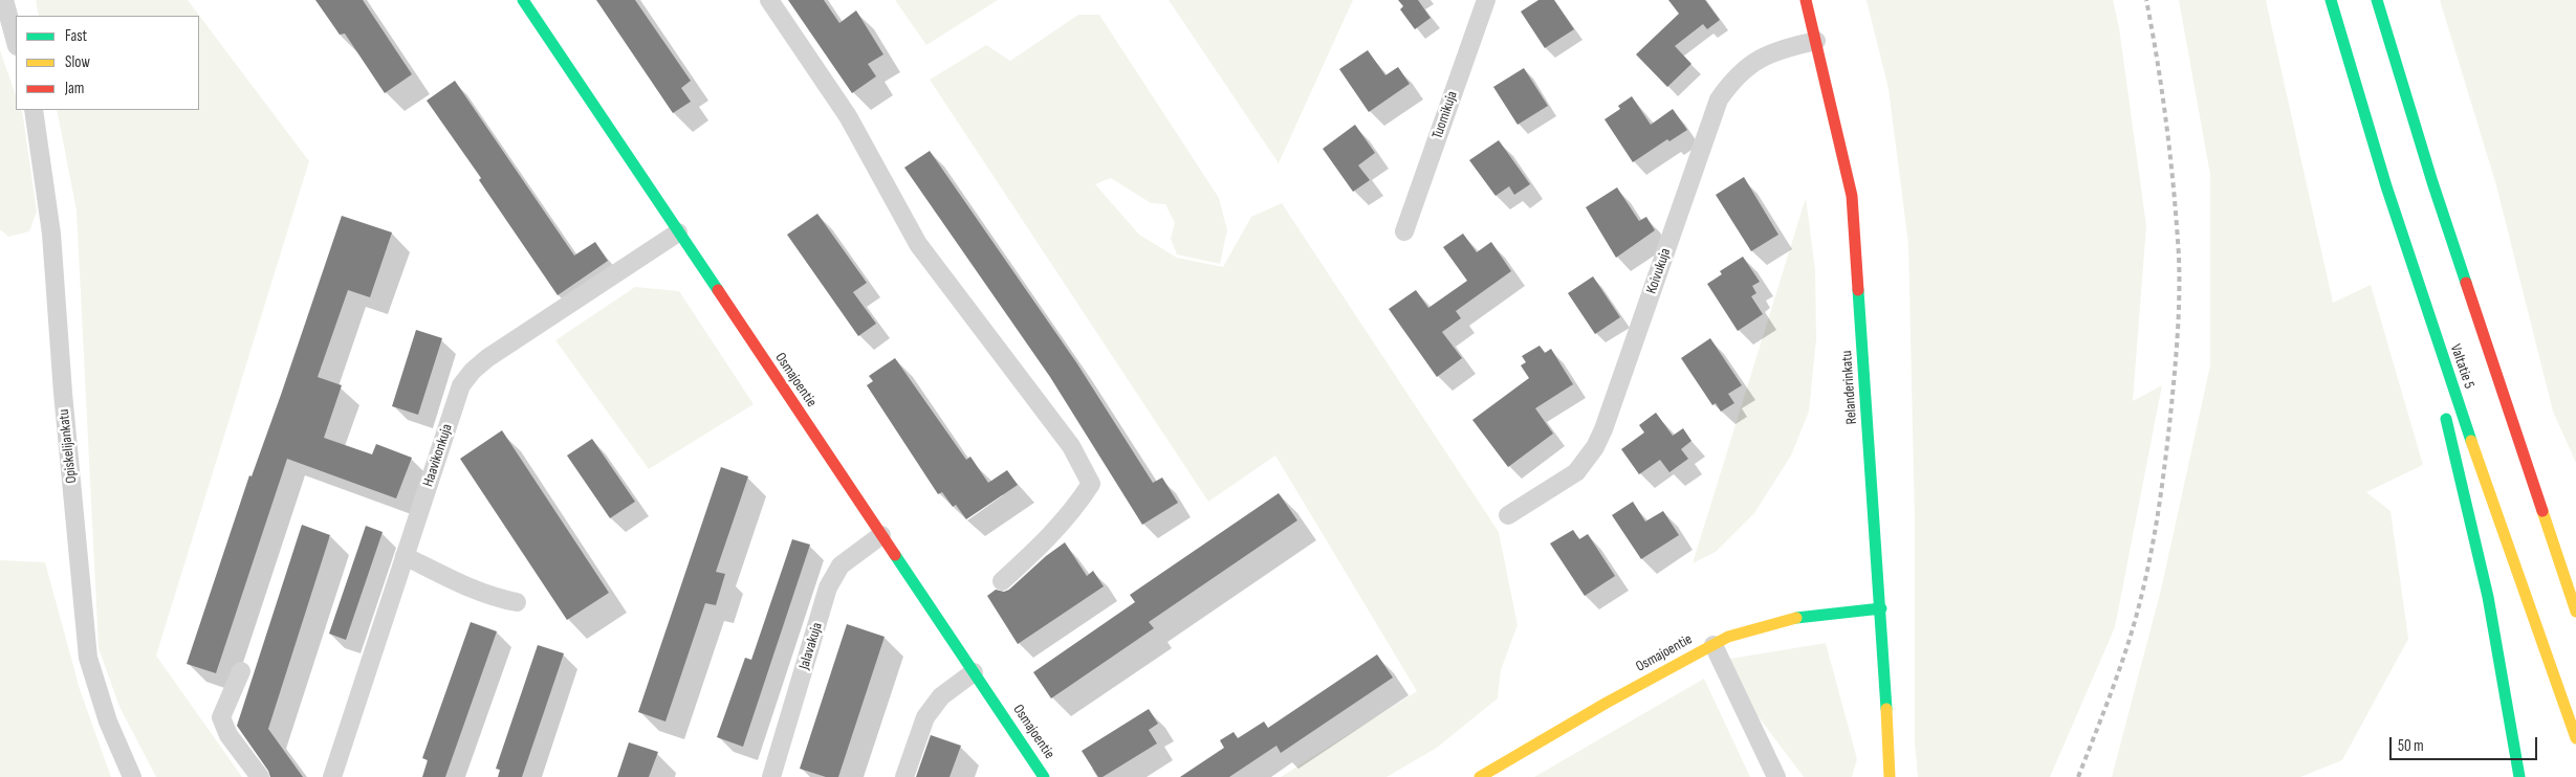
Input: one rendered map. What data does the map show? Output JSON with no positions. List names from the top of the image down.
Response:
{
  "streets": {
    "main road": ["Valtatie 5", "Osmajoentie", "Relanderinkatu"],
    "street": [
      "Tuomikuja",
      "Koivukuja",
      "Opiskelijankatu",
      "Haavikonkuja",
      "Jalavakuja"
    ]
  },
  "crossings": [
    ["Koivukuja", "Relanderinkatu"],
    ["Osmajoentie", "Relanderinkatu"],
    ["Osmajoentie", "Haavikonkuja"],
    ["Osmajoentie", "Jalavakuja"]
  ],
  "legend": ["Fast", "Slow", "Jam"],
  "scale_bar": "50 m"
}
